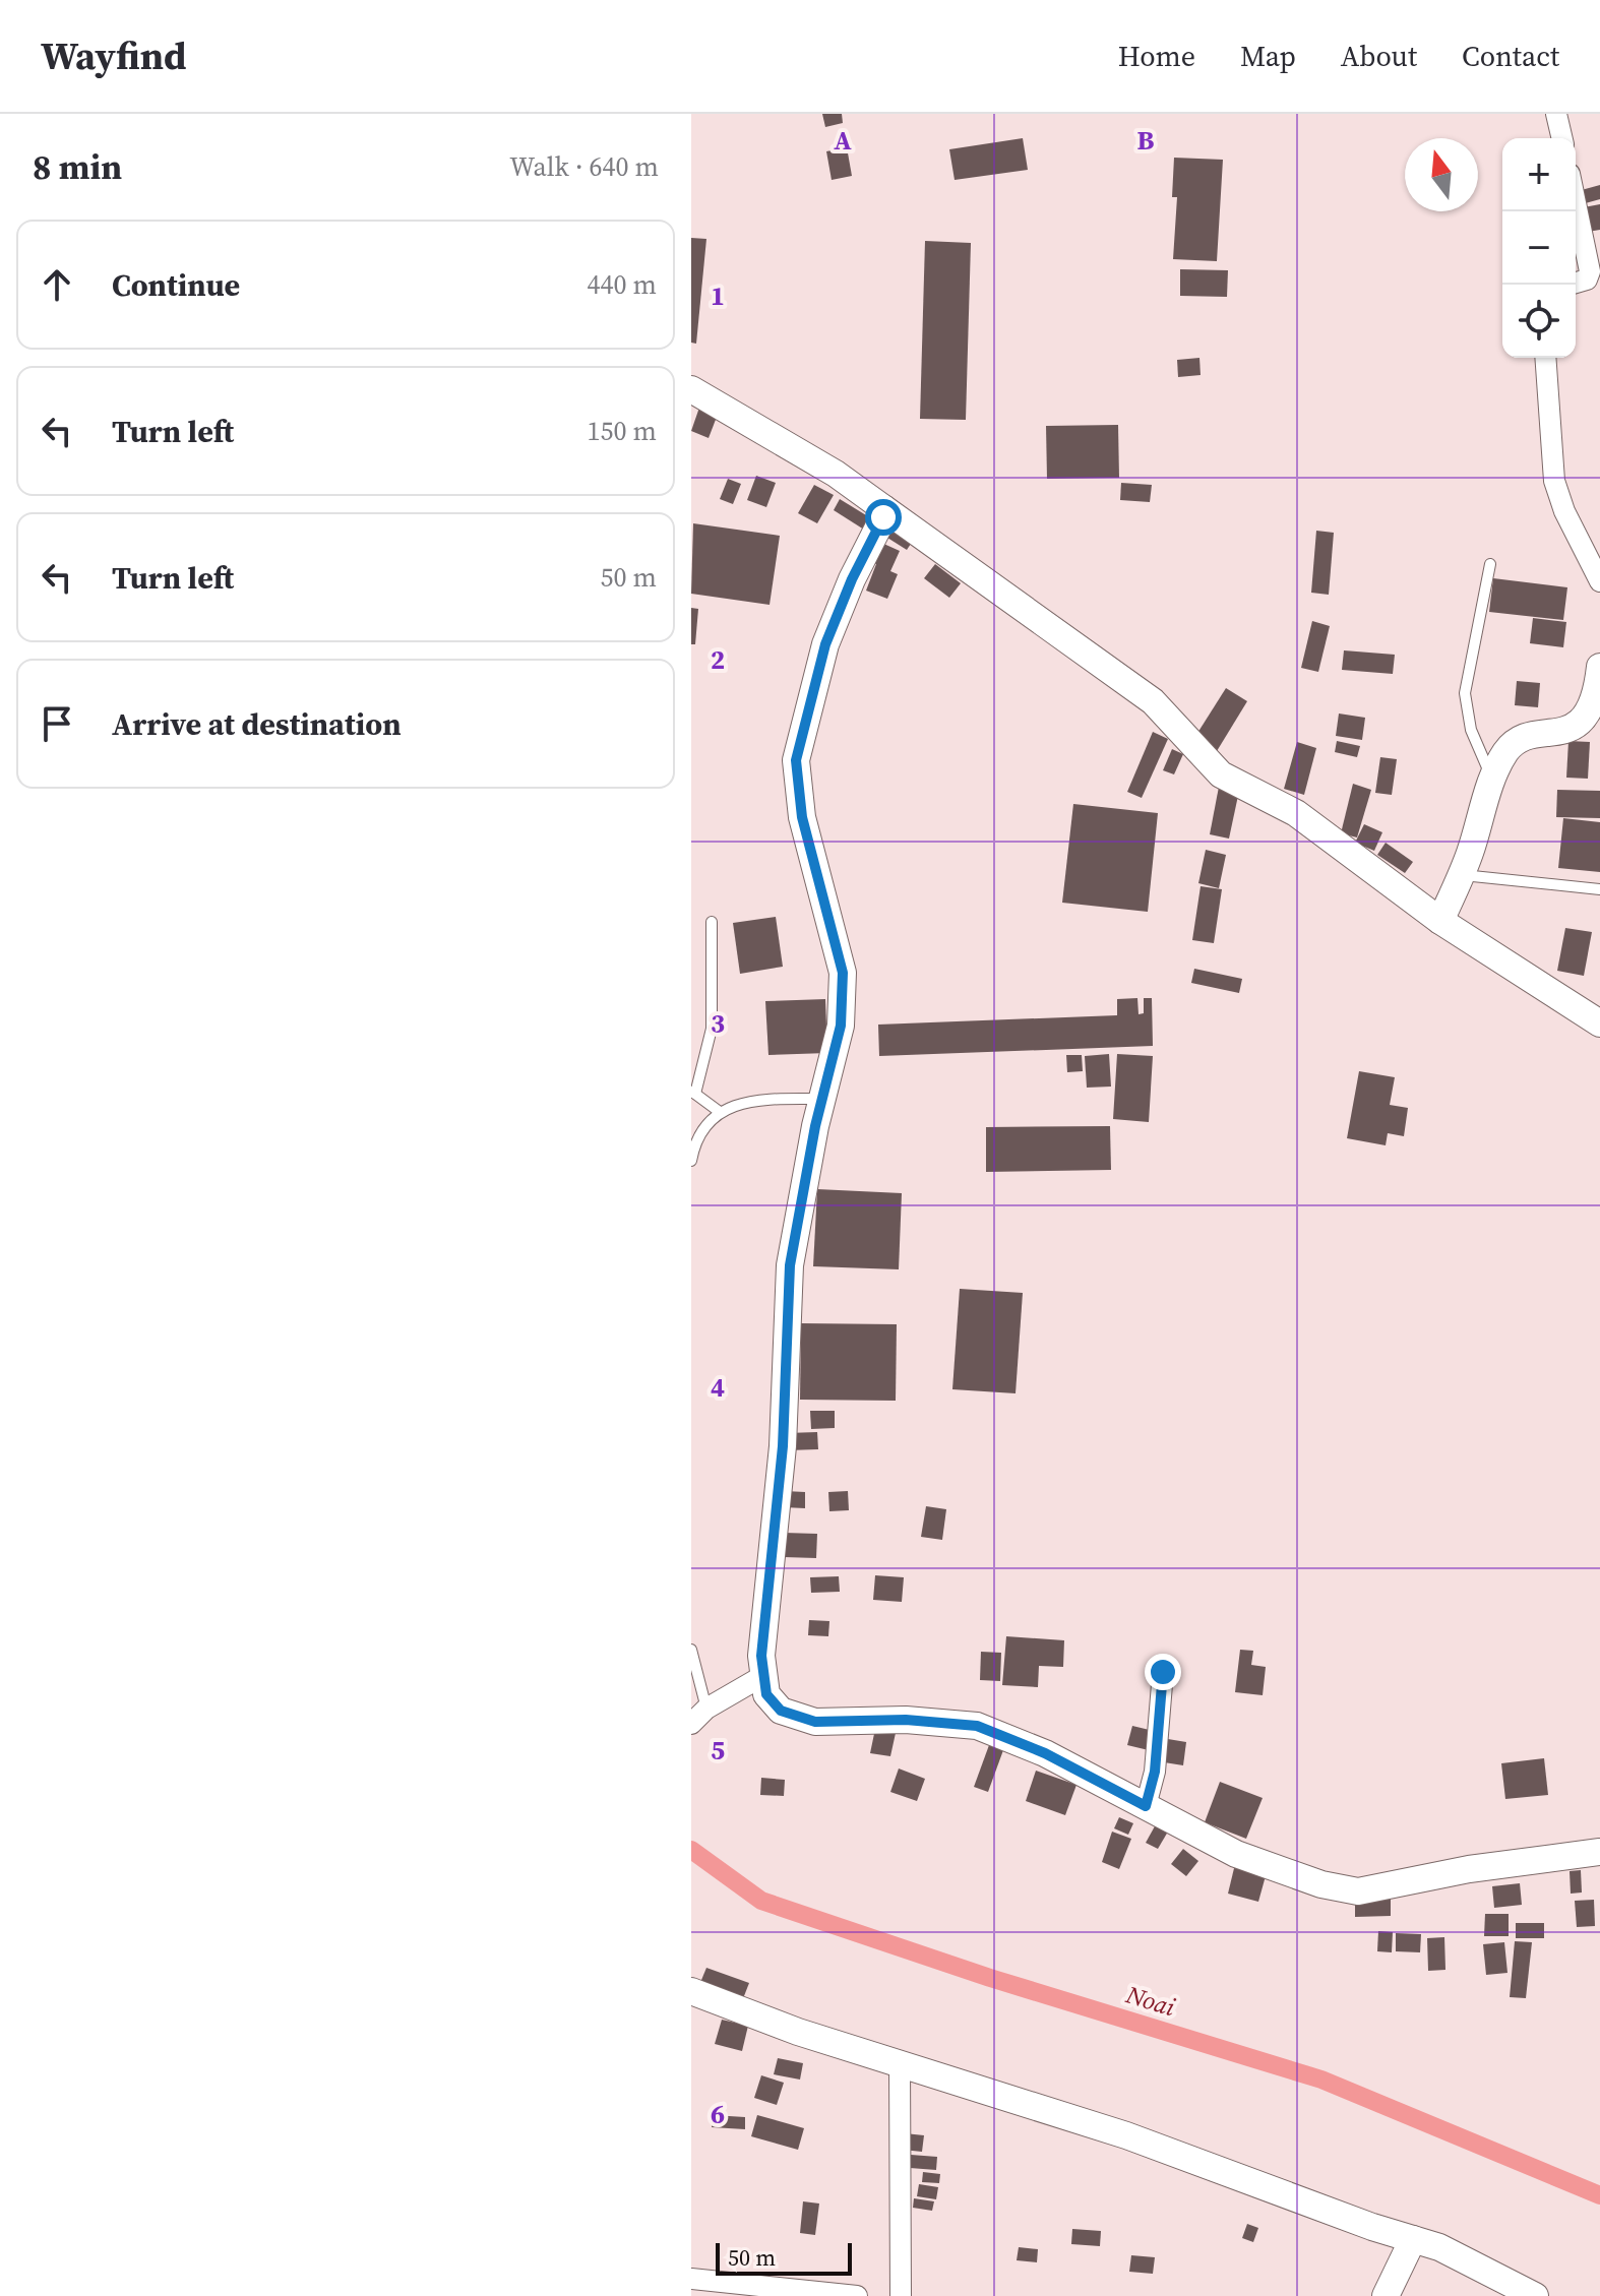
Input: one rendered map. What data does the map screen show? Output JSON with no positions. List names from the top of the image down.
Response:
{
  "water": ["Noai"],
  "scale_bar": "50 m",
  "north": "top",
  "page": {
    "header": "Wayfind",
    "nav": [
      "Home",
      "Map",
      "About",
      "Contact"
    ],
    "heading": ["8 min", "Walk · 640 m"],
    "map_buttons": ["+", "−"],
    "list": [
      ["Continue", "440 m"],
      ["Turn left", "150 m"],
      ["Turn left", "50 m"],
      "Arrive at destination"
    ],
    "scale": "50 m"
  },
  "grid": {
    "columns": ["A", "B"],
    "rows": [
      "1",
      "2",
      "3",
      "4",
      "5",
      "6"
    ]
  }
}
